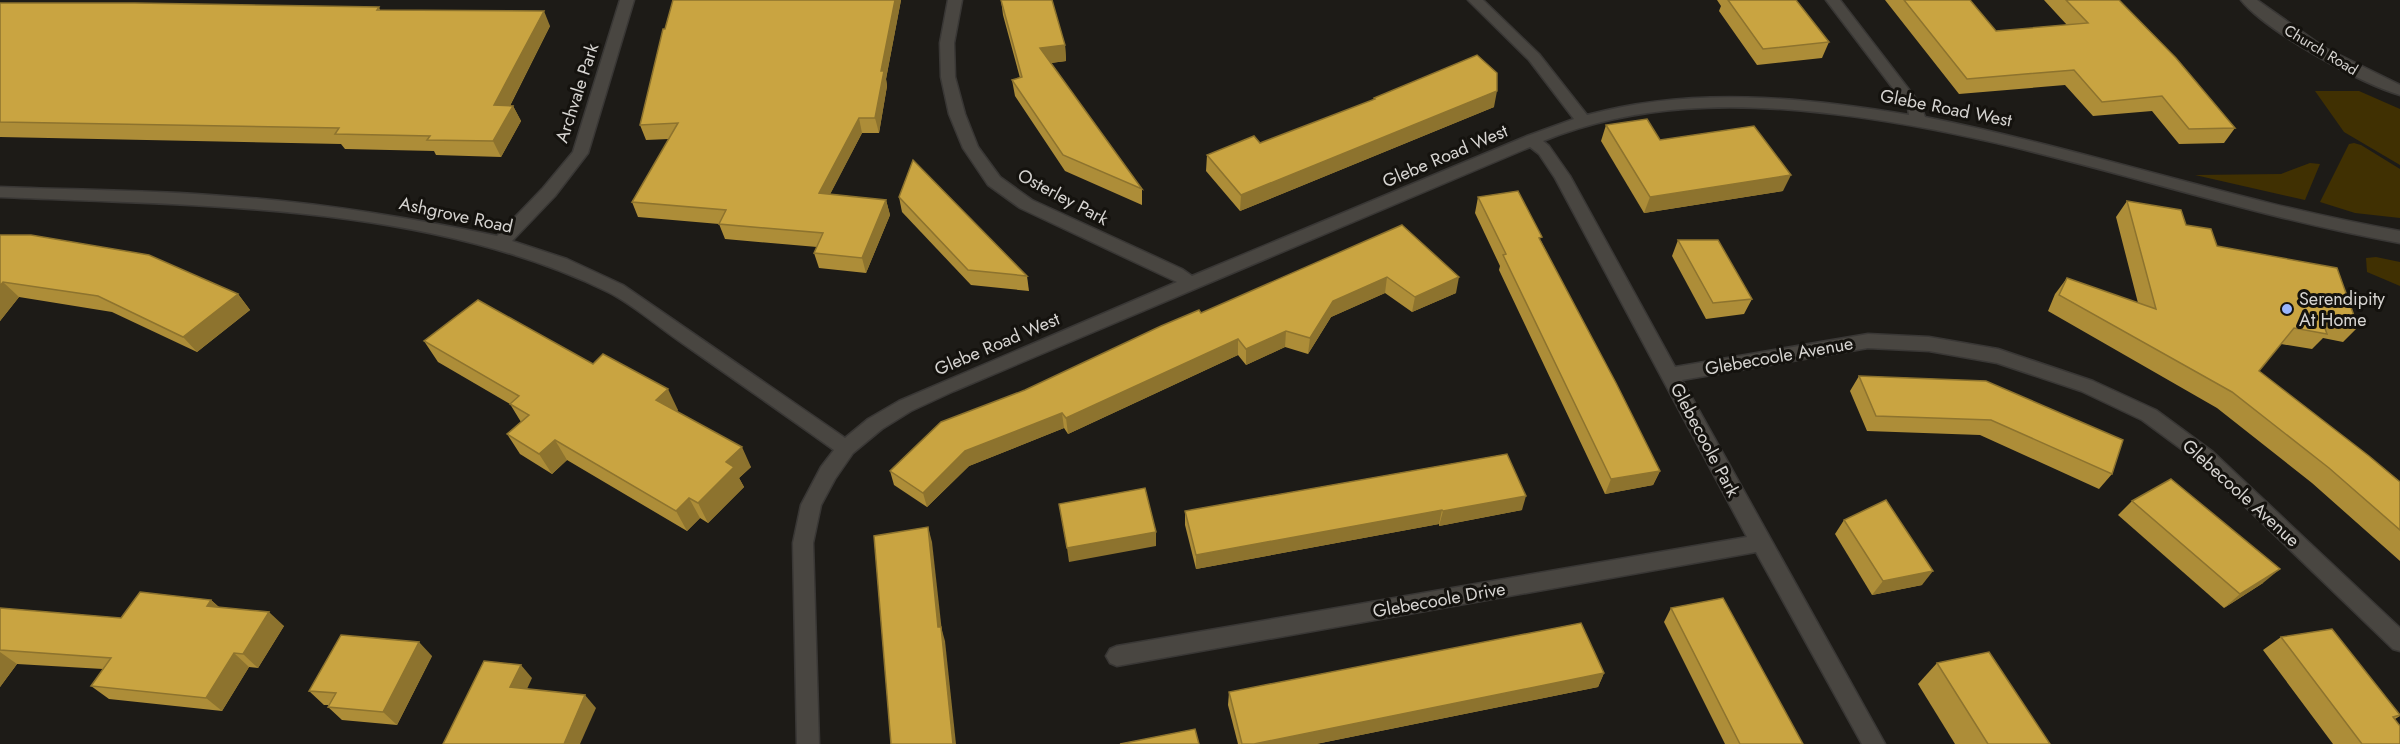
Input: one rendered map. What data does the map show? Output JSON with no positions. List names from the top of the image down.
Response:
{
  "streets": {
    "street": [
      "Church Road",
      "Archvale Park",
      "Glebe Road West",
      "Osterley Park",
      "Ashgrove Road",
      "Glebecoole Avenue",
      "Glebecoole Park",
      "Glebecoole Drive"
    ]
  },
  "crossings": [
    ["Archvale Park", "Ashgrove Road"],
    ["Glebe Road West", "Osterley Park"],
    ["Glebe Road West", "Ashgrove Road"],
    ["Glebe Road West", "Glebecoole Park"],
    ["Glebecoole Avenue", "Glebecoole Park"],
    ["Glebecoole Park", "Glebecoole Drive"]
  ],
  "places": ["Serendipity At Home"]
}
